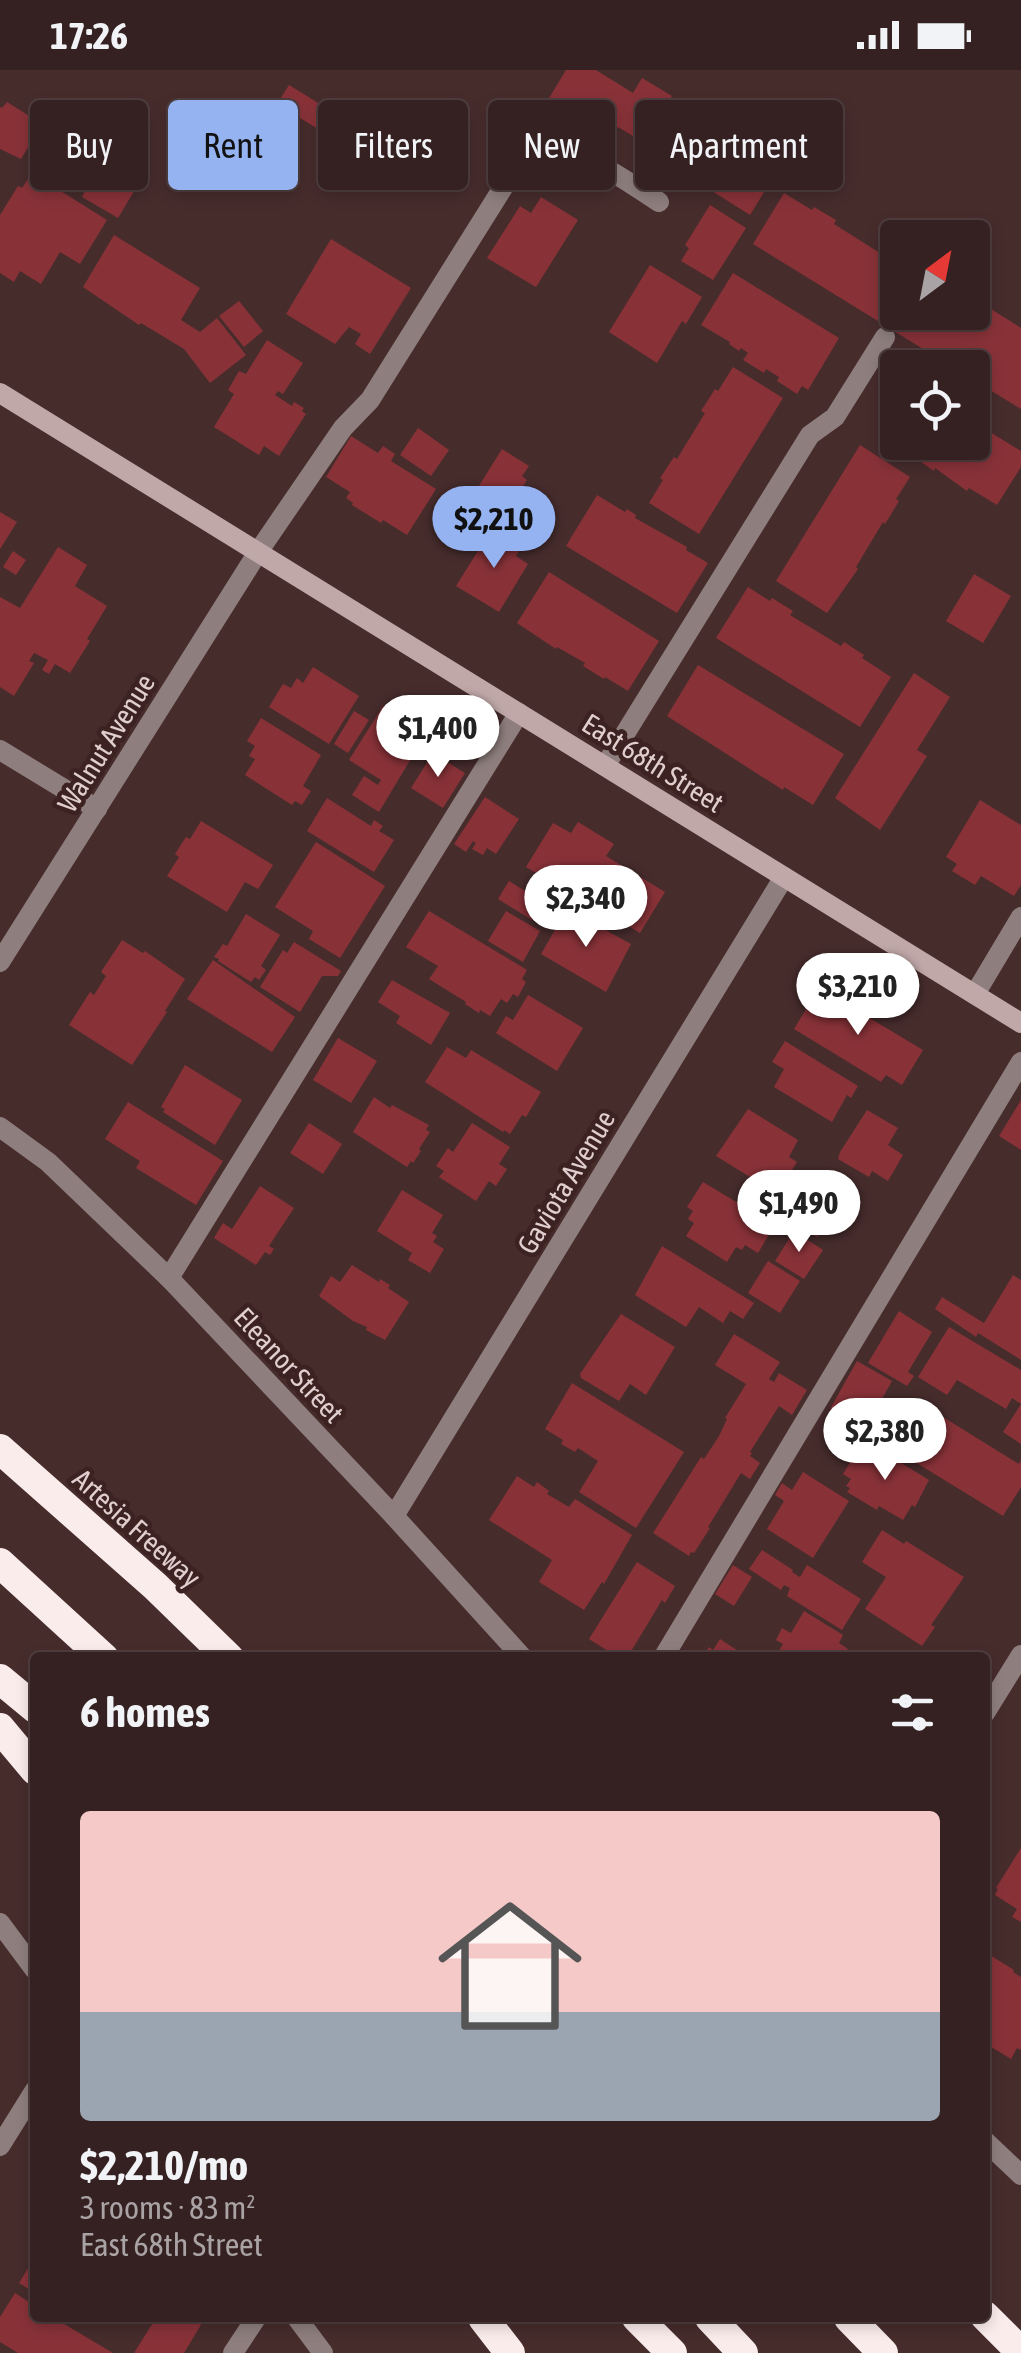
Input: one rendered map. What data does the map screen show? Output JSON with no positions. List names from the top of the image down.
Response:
{
  "streets": {
    "highway": ["Artesia Freeway"],
    "street": [
      "Walnut Avenue",
      "East 68th Street",
      "Gaviota Avenue",
      "Eleanor Street"
    ]
  },
  "crossings": [
    ["Walnut Avenue", "East 68th Street"],
    ["East 68th Street", "Gaviota Avenue"],
    ["Gaviota Avenue", "Eleanor Street"]
  ],
  "north": "top right",
  "page": {
    "status": "17:26",
    "chip": [
      "Buy",
      "Rent",
      "Filters",
      "New",
      "Apartment"
    ],
    "price": [
      "$2,210",
      "$1,400",
      "$2,340",
      "$3,210",
      "$1,490",
      "$2,380"
    ],
    "heading": "6 homes",
    "list": [
      {
        "name": "$2,210/mo",
        "note": "3 rooms · 83 m² · East 68th Street"
      }
    ]
  }
}
